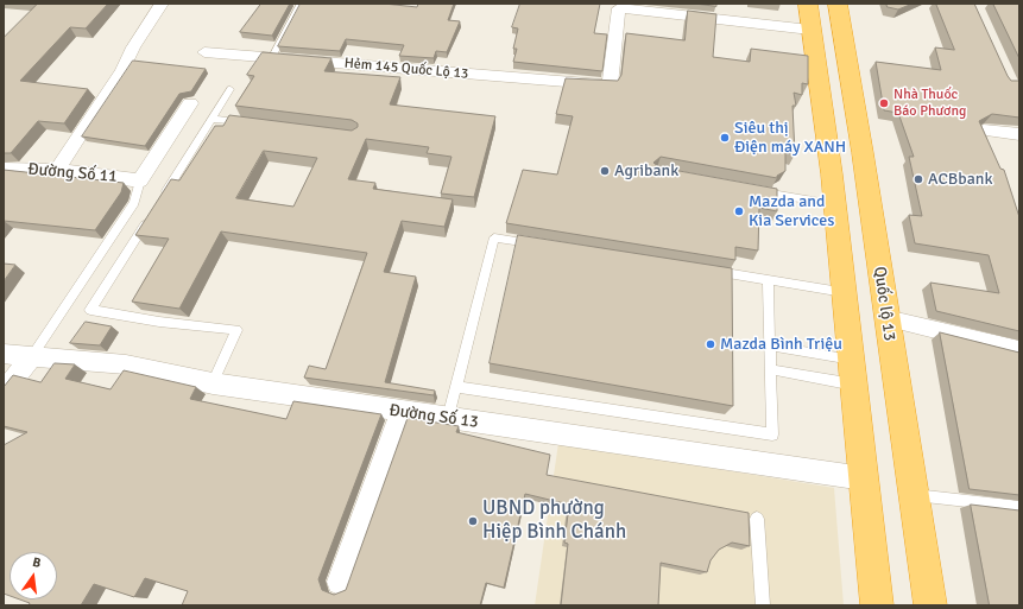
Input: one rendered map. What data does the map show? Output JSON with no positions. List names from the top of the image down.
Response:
{
  "streets": {
    "highway": ["Quốc lộ 13"],
    "street": ["Hẻm 145 Quốc Lộ 13", "Đường Số 11", "Đường Số 13"]
  },
  "places": [
    "Nhà Thuốc Báo Phương",
    "Siêu thị Điện máy XANH",
    "Agribank",
    "ACBbank",
    "Mazda and Kia Services",
    "Mazda Bình Triệu",
    "UBND phường Hiệp Bình Chánh"
  ],
  "north": "top"
}
